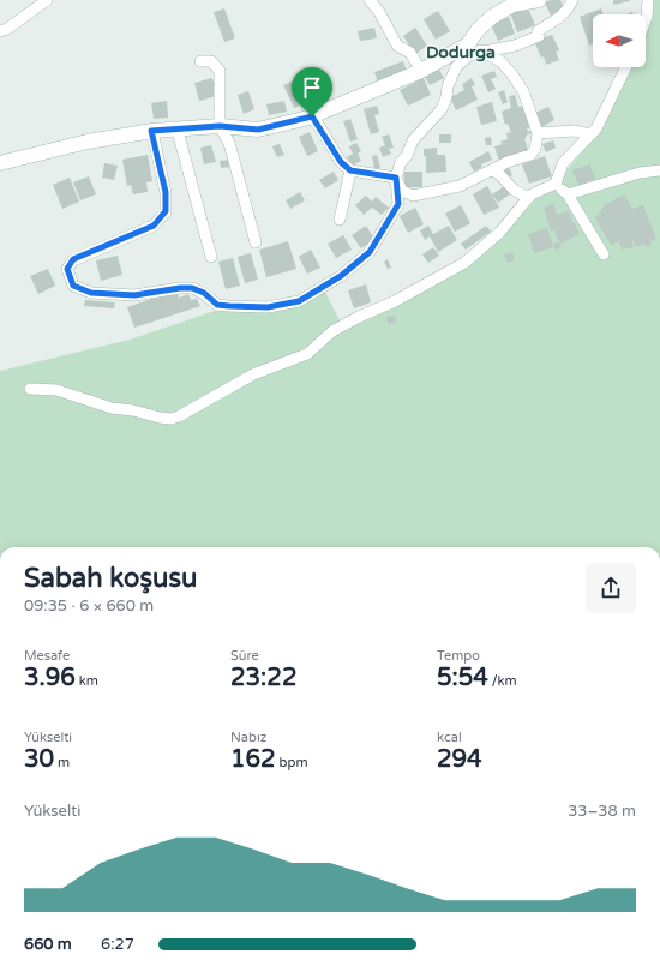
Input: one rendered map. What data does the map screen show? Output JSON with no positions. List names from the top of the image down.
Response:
{
  "districts": ["Dodurga"],
  "north": "left",
  "page": {
    "heading": ["Sabah koşusu", "09:35 · 6 × 660 m"],
    "stats": [
      ["Mesafe", "3.96 km"],
      ["Süre", "23:22"],
      ["Tempo", "5:54 /km"],
      ["Yükselti", "30 m"],
      ["Nabız", "162 bpm"],
      ["kcal", "294"]
    ],
    "chart": ["Yükselti", "33–38 m"],
    "list": [
      {
        "name": "660 m",
        "note": "6:27"
      }
    ]
  }
}
